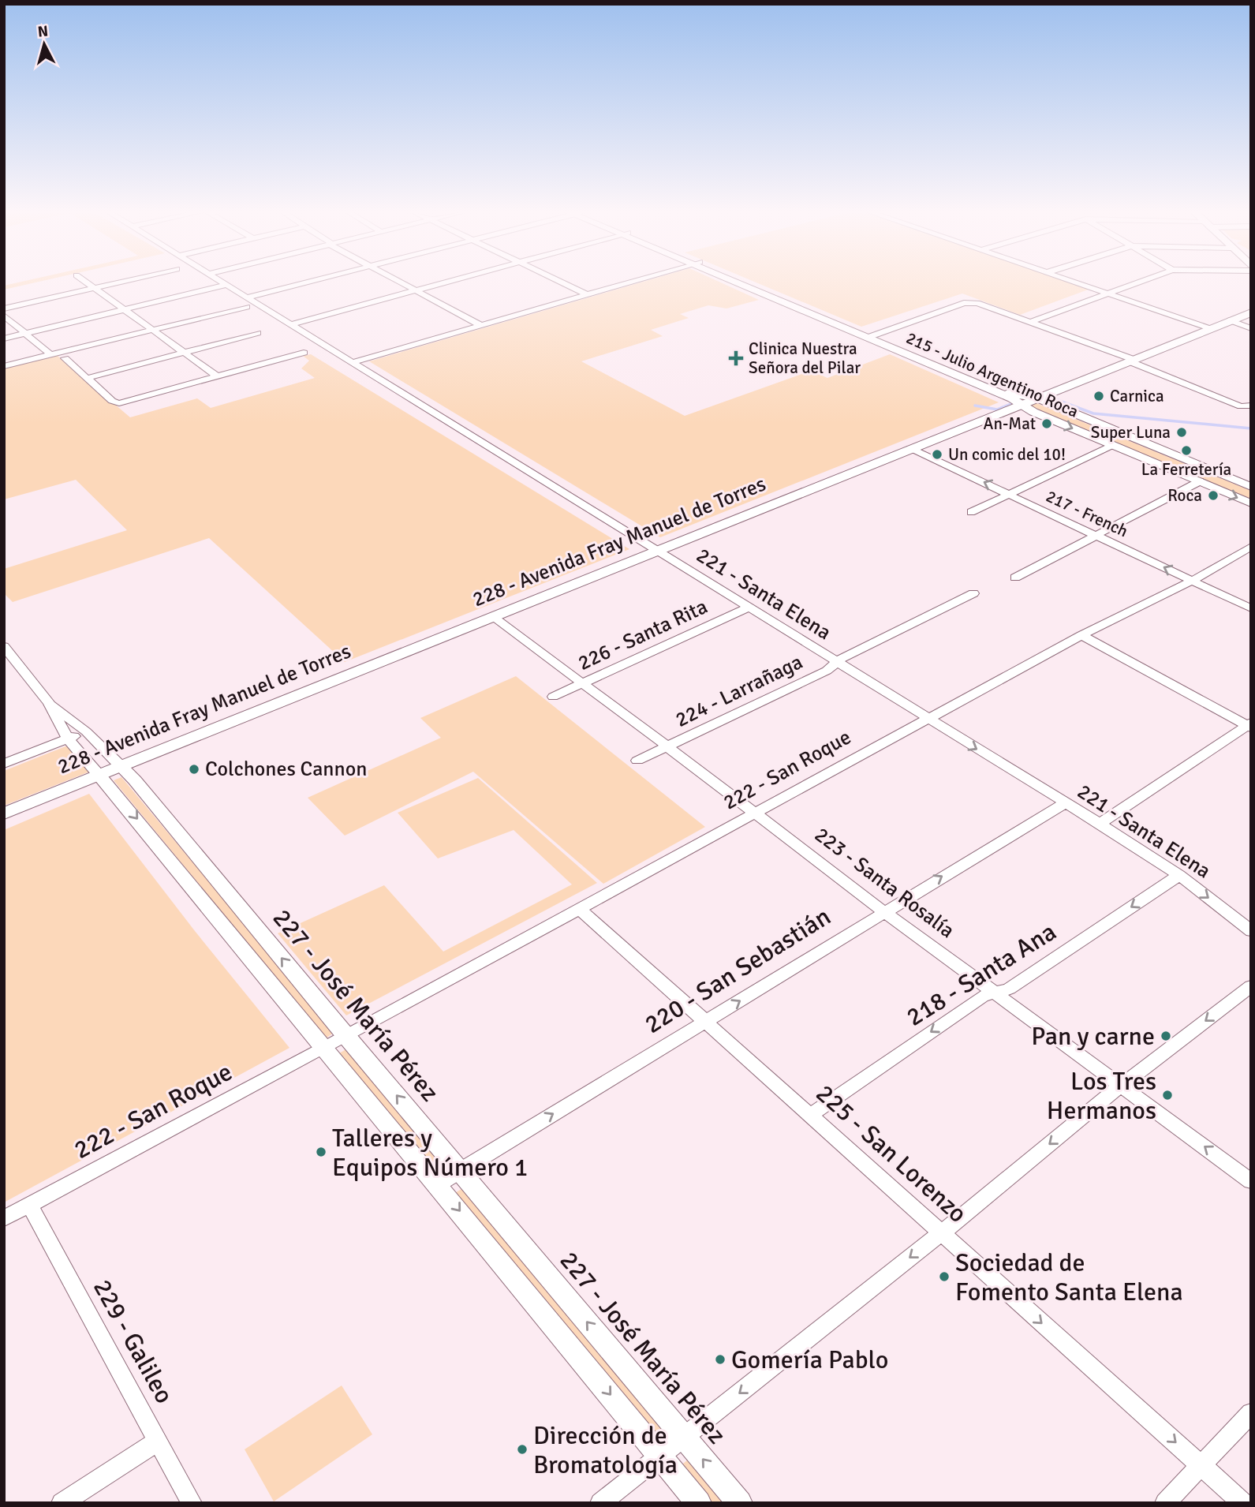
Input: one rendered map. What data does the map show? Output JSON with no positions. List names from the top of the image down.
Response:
{
  "streets": {
    "main road": ["228 - Avenida Fray Manuel de Torres"],
    "street": [
      "215 - Julio Argentino Roca",
      "217 - French",
      "221 - Santa Elena",
      "226 - Santa Rita",
      "224 - Larrañaga",
      "222 - San Roque",
      "223 - Santa Rosalía",
      "220 - San Sebastián",
      "218 - Santa Ana",
      "227 - José María Pérez",
      "225 - San Lorenzo",
      "229 - Galileo"
    ]
  },
  "crossings": [
    ["215 - Julio Argentino Roca", "228 - Avenida Fray Manuel de Torres"],
    ["217 - French", "228 - Avenida Fray Manuel de Torres"],
    ["217 - French", "222 - San Roque"],
    ["228 - Avenida Fray Manuel de Torres", "221 - Santa Elena"],
    ["228 - Avenida Fray Manuel de Torres", "223 - Santa Rosalía"],
    ["228 - Avenida Fray Manuel de Torres", "227 - José María Pérez"],
    ["221 - Santa Elena", "226 - Santa Rita"],
    ["221 - Santa Elena", "224 - Larrañaga"],
    ["221 - Santa Elena", "222 - San Roque"],
    ["221 - Santa Elena", "220 - San Sebastián"],
    ["221 - Santa Elena", "218 - Santa Ana"],
    ["226 - Santa Rita", "223 - Santa Rosalía"],
    ["224 - Larrañaga", "223 - Santa Rosalía"],
    ["222 - San Roque", "223 - Santa Rosalía"],
    ["222 - San Roque", "227 - José María Pérez"],
    ["222 - San Roque", "225 - San Lorenzo"],
    ["222 - San Roque", "229 - Galileo"],
    ["223 - Santa Rosalía", "220 - San Sebastián"],
    ["223 - Santa Rosalía", "218 - Santa Ana"],
    ["220 - San Sebastián", "227 - José María Pérez"],
    ["220 - San Sebastián", "225 - San Lorenzo"],
    ["218 - Santa Ana", "225 - San Lorenzo"]
  ],
  "one_way": ["220 - San Sebastián", "218 - Santa Ana", "225 - San Lorenzo"],
  "places": {
    "health": ["Clinica Nuestra Señora del Pilar"],
    "other": [
      "Carnica",
      "An-Mat",
      "Super Luna",
      "La Ferretería",
      "Un comic del 10!",
      "Roca",
      "Colchones Cannon",
      "Pan y carne",
      "Los Tres Hermanos",
      "Talleres y Equipos Número 1",
      "Sociedad de Fomento Santa Elena",
      "Gomería Pablo",
      "Dirección de Bromatología"
    ]
  },
  "north": "top"
}
